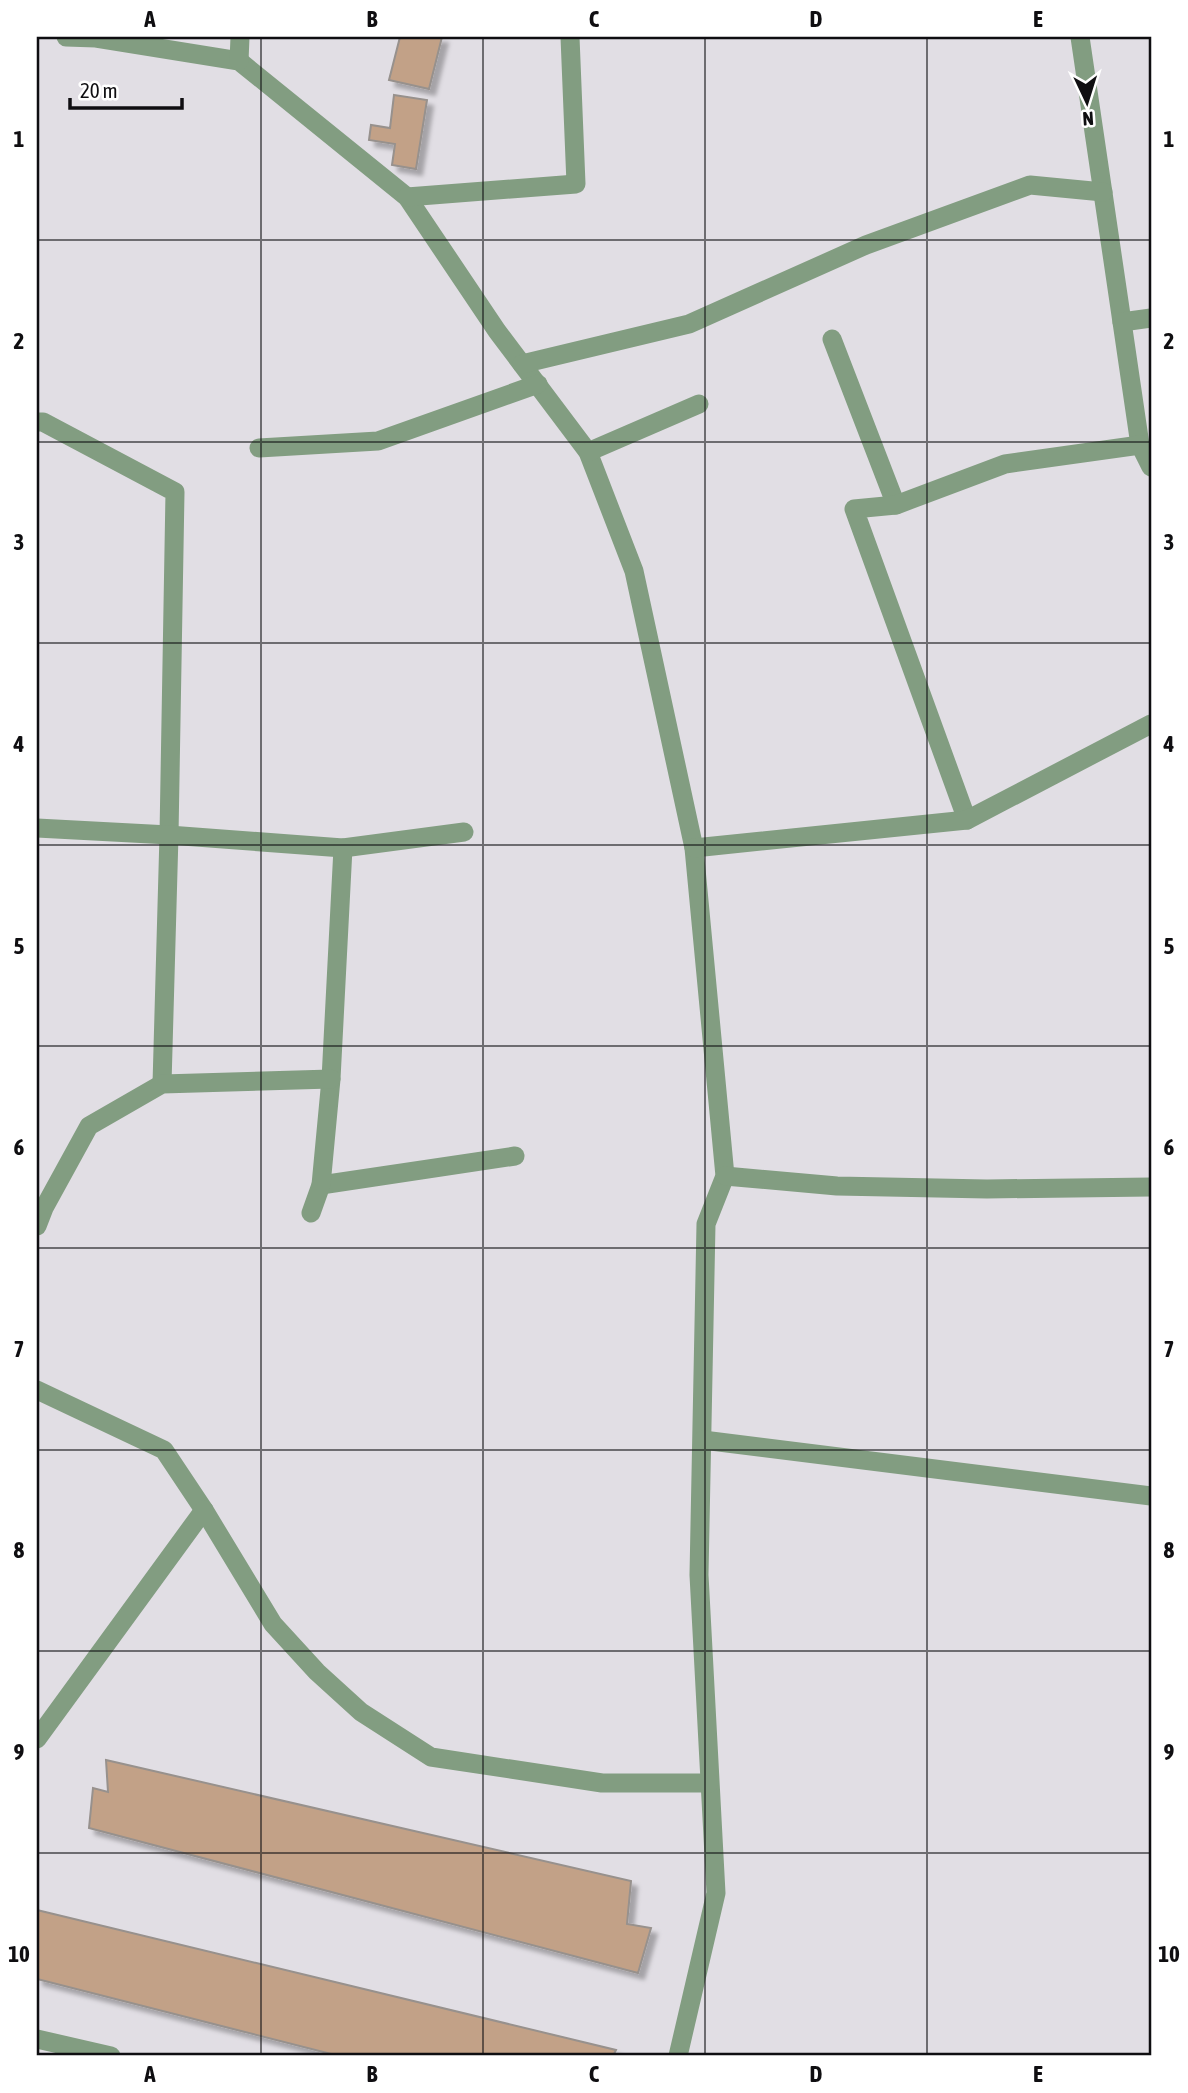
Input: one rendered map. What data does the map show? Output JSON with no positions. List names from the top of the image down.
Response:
{
  "scale_bar": "20 m",
  "north": "bottom",
  "grid": {
    "columns": [
      "A",
      "B",
      "C",
      "D",
      "E"
    ],
    "rows": [
      "1",
      "2",
      "3",
      "4",
      "5",
      "6",
      "7",
      "8",
      "9",
      "10"
    ]
  }
}
